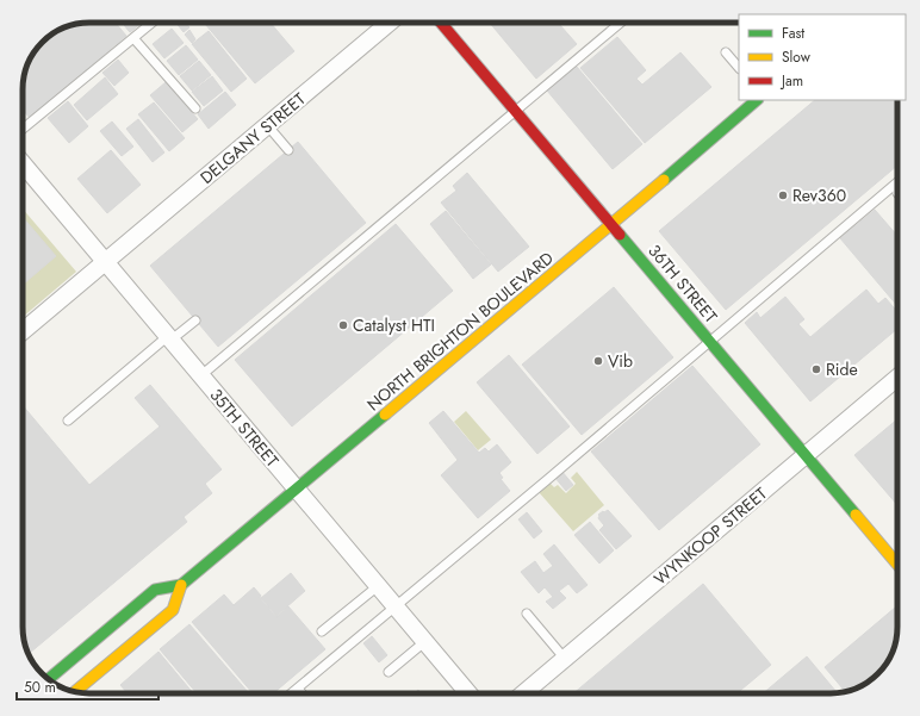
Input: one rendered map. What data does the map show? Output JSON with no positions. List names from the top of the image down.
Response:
{
  "streets": {
    "main road": ["36TH STREET", "NORTH BRIGHTON BOULEVARD"],
    "street": ["DELGANY STREET", "35TH STREET", "WYNKOOP STREET"]
  },
  "crossings": [
    ["DELGANY STREET", "35TH STREET"],
    ["36TH STREET", "NORTH BRIGHTON BOULEVARD"],
    ["36TH STREET", "WYNKOOP STREET"],
    ["NORTH BRIGHTON BOULEVARD", "35TH STREET"]
  ],
  "places": [
    "Rev360",
    "Catalyst HTI",
    "Vib",
    "Ride"
  ],
  "legend": ["Fast", "Slow", "Jam"],
  "scale_bar": "50 m"
}
